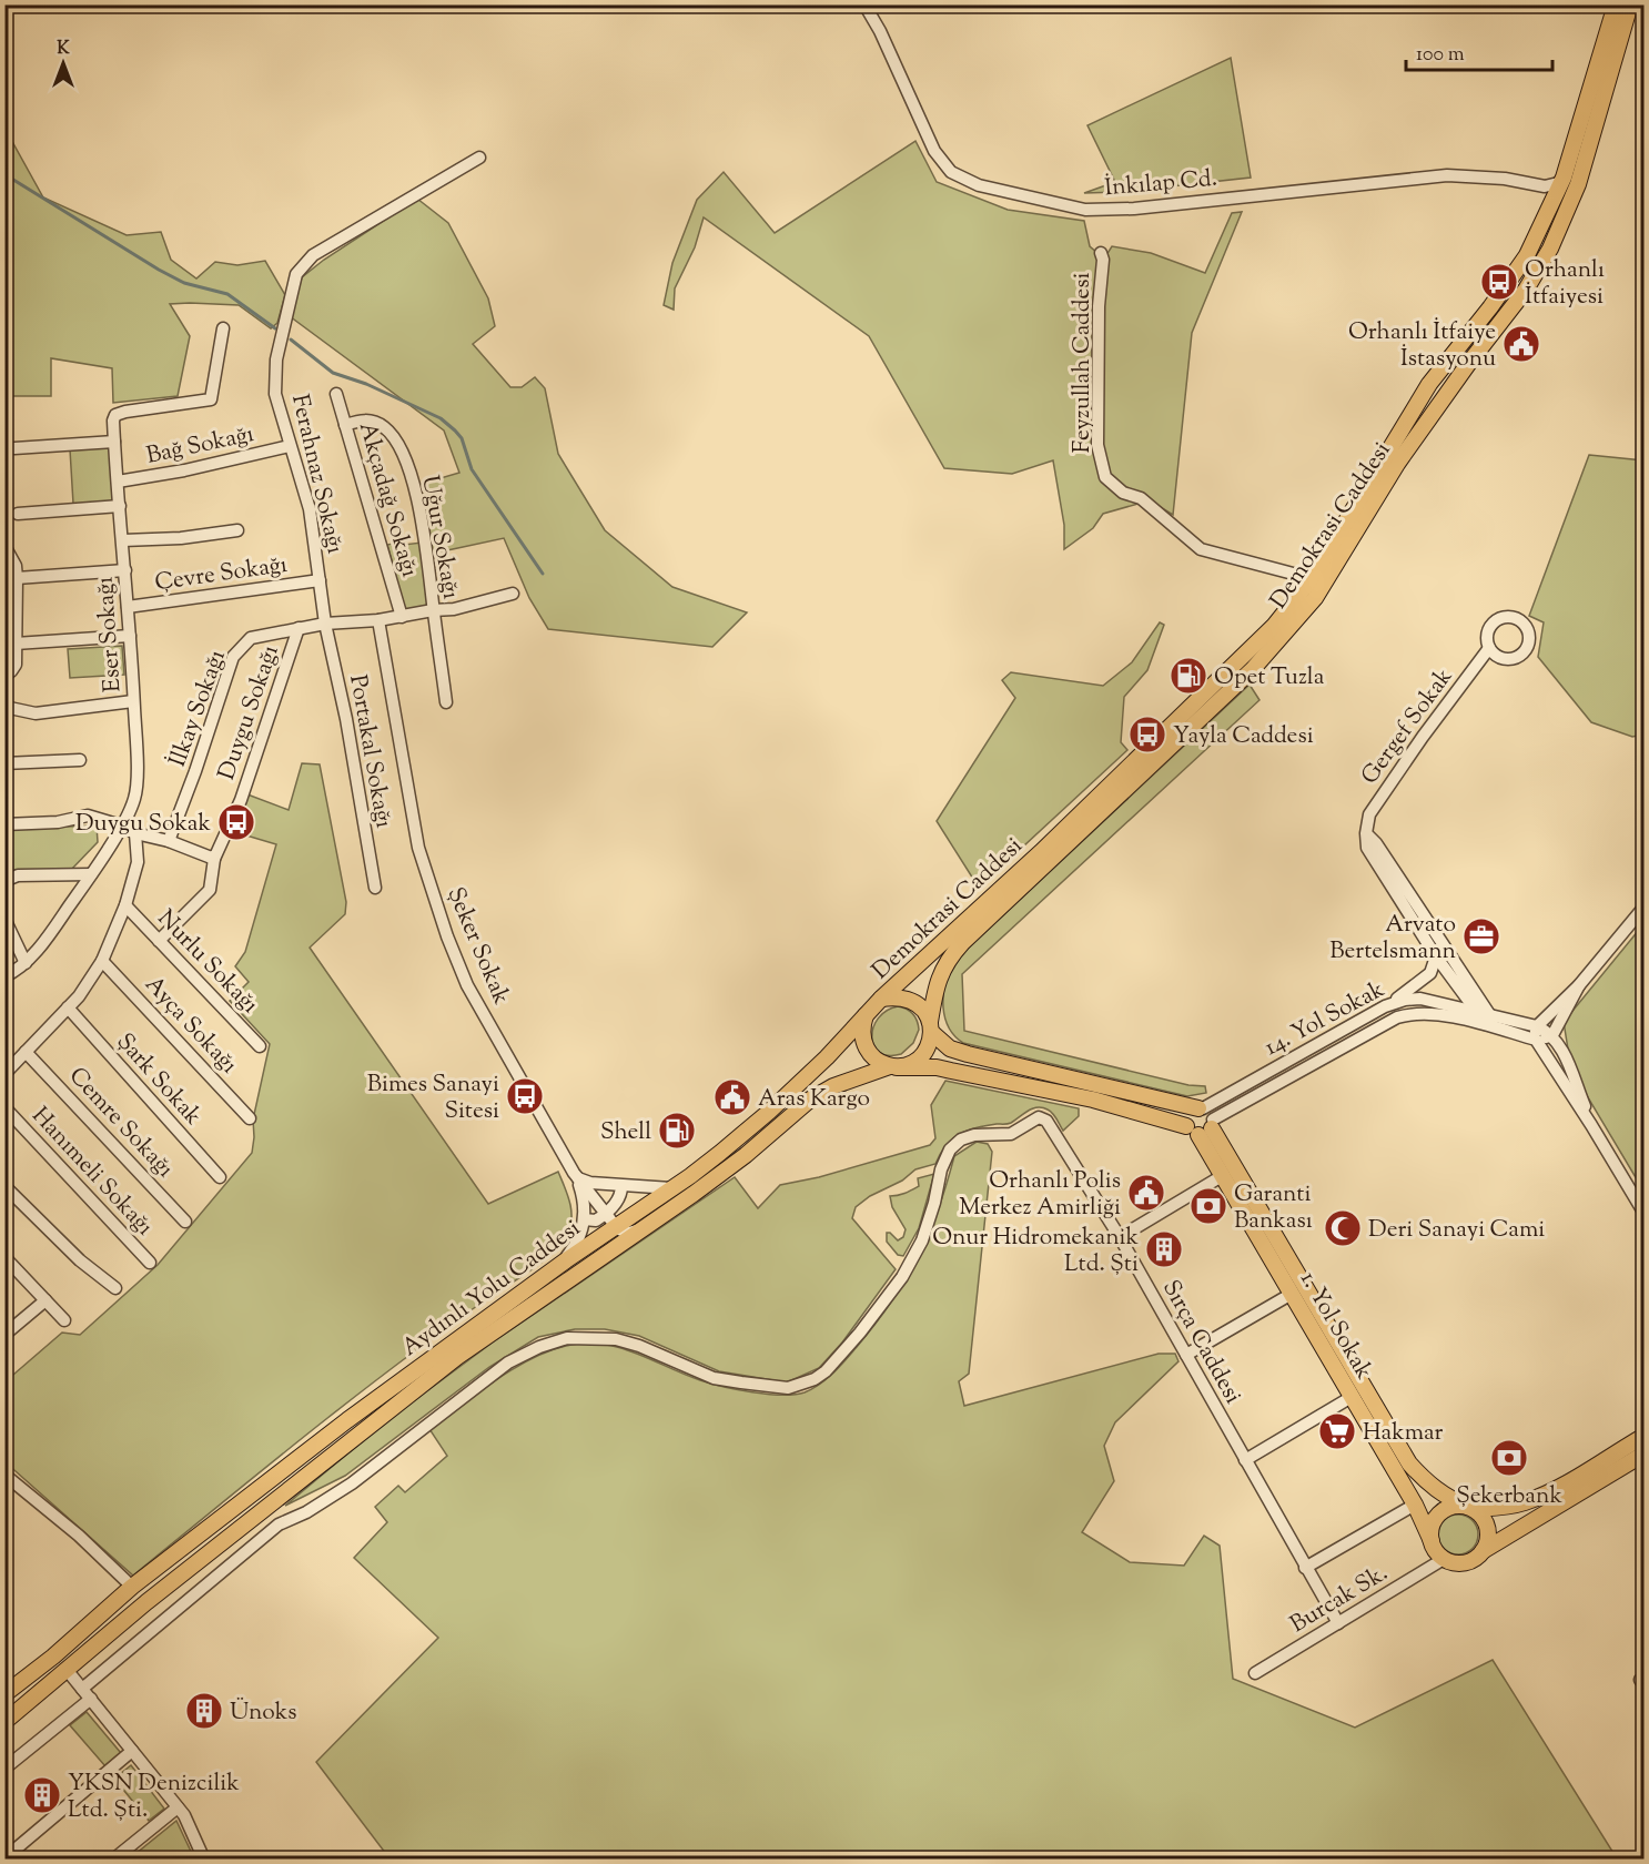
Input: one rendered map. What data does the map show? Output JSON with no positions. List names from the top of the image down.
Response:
{
  "streets": {
    "main road": ["Demokrasi Caddesi", "Aydınlı Yolu Caddesi", "1. Yol Sokak"],
    "street": [
      "İnkılap Cd.",
      "Feyzullah Caddesi",
      "Bağ Sokağı",
      "Ferahnaz Sokağı",
      "Akçadağ Sokağı",
      "Uğur Sokağı",
      "Çevre Sokağı",
      "Eser Sokağı",
      "İlkay Sokağı",
      "Duygu Sokağı",
      "Gergef Sokak",
      "Portakal Sokağı",
      "Şeker Sokak",
      "Nurlu Sokağı",
      "14. Yol Sokak",
      "Ayça Sokağı",
      "Şark Sokak",
      "Cemre Sokağı",
      "Hanımeli Sokağı",
      "Sırça Caddesi",
      "Burcak Sk."
    ]
  },
  "crossings": [
    ["İnkılap Cd.", "Demokrasi Caddesi"],
    ["Feyzullah Caddesi", "Demokrasi Caddesi"],
    ["Bağ Sokağı", "Ferahnaz Sokağı"],
    ["Bağ Sokağı", "Eser Sokağı"],
    ["Ferahnaz Sokağı", "Çevre Sokağı"],
    ["Ferahnaz Sokağı", "Duygu Sokağı"],
    ["Ferahnaz Sokağı", "Portakal Sokağı"],
    ["Akçadağ Sokağı", "Uğur Sokağı"],
    ["Akçadağ Sokağı", "Duygu Sokağı"],
    ["Demokrasi Caddesi", "Aydınlı Yolu Caddesi"],
    ["Uğur Sokağı", "Duygu Sokağı"],
    ["Çevre Sokağı", "Eser Sokağı"],
    ["İlkay Sokağı", "Duygu Sokağı"],
    ["Duygu Sokağı", "Portakal Sokağı"],
    ["Duygu Sokağı", "Şeker Sokak"],
    ["Duygu Sokağı", "Nurlu Sokağı"],
    ["Şeker Sokak", "Aydınlı Yolu Caddesi"],
    ["14. Yol Sokak", "1. Yol Sokak"],
    ["1. Yol Sokak", "Burcak Sk."],
    ["Sırça Caddesi", "Burcak Sk."]
  ],
  "places": {
    "bus stop": [
      "Orhanlı İtfaiyesi",
      "Yayla Caddesi",
      "Duygu Sokak",
      "Bimes Sanayi Sitesi"
    ],
    "public building": ["Orhanlı İtfaiye İstasyonu", "Aras Kargo", "Orhanlı Polis Merkez Amirliği"],
    "fuel station": ["Opet Tuzla", "Shell"],
    "office": ["Arvato Bertelsmann"],
    "bank": ["Garanti Bankası", "Şekerbank"],
    "mosque": ["Deri Sanayi Cami"],
    "building": ["Onur Hidromekanik Ltd. Şti", "Ünoks", "YKSN Denizcilik Ltd. Şti."],
    "supermarket": ["Hakmar"]
  },
  "scale_bar": "100 m",
  "north": "top"
}
